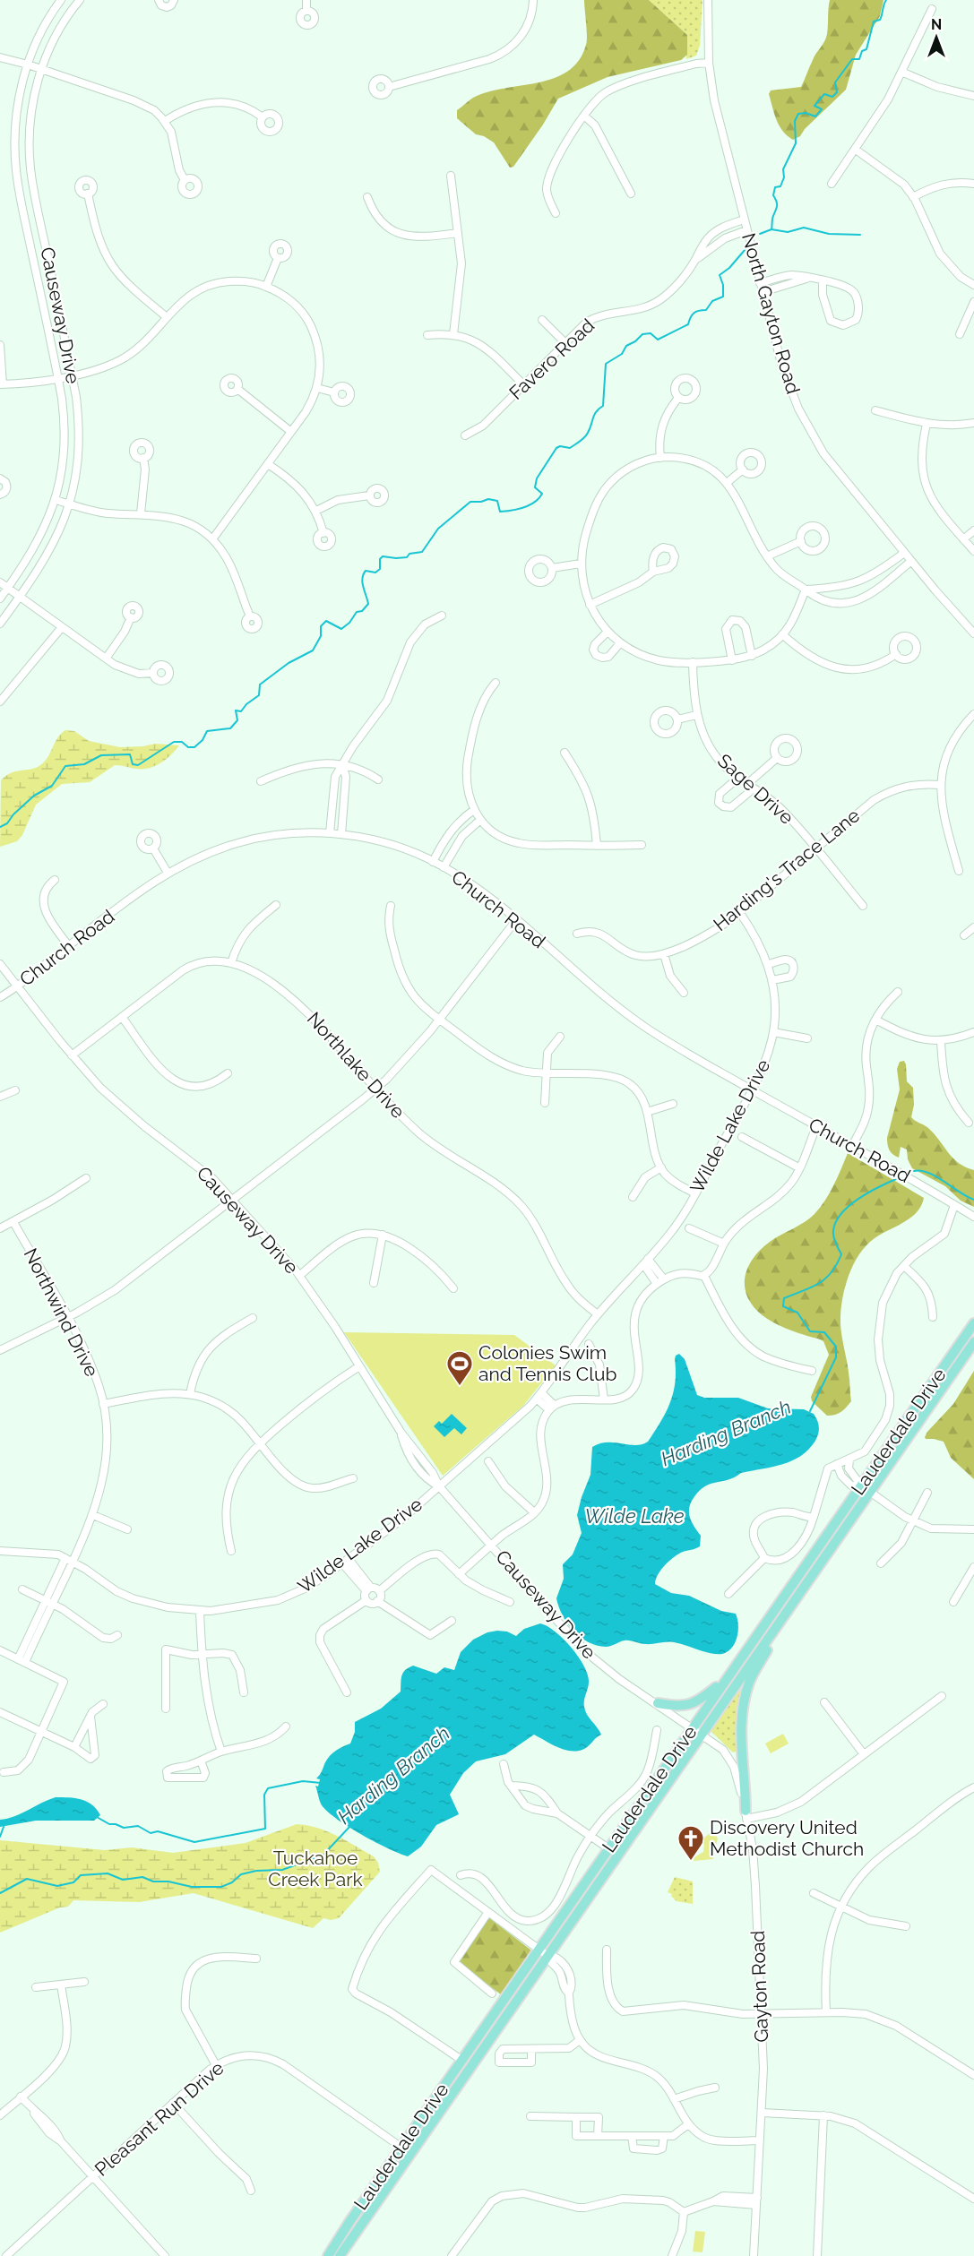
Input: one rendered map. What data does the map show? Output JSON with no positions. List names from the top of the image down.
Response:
{
  "streets": {
    "main road": ["Lauderdale Drive"],
    "street": [
      "North Gayton Road",
      "Causeway Drive",
      "Favero Road",
      "Sage Drive",
      "Harding's Trace Lane",
      "Church Road",
      "Northlake Drive",
      "Wilde Lake Drive",
      "Northwind Drive",
      "Gayton Road",
      "Pleasant Run Drive"
    ]
  },
  "crossings": [
    ["North Gayton Road", "Favero Road"],
    ["Causeway Drive", "Church Road"],
    ["Causeway Drive", "Northlake Drive"],
    ["Causeway Drive", "Wilde Lake Drive"],
    ["Causeway Drive", "Lauderdale Drive"],
    ["Causeway Drive", "Gayton Road"],
    ["Sage Drive", "Harding's Trace Lane"],
    ["Harding's Trace Lane", "Wilde Lake Drive"],
    ["Church Road", "Wilde Lake Drive"],
    ["Northlake Drive", "Wilde Lake Drive"],
    ["Wilde Lake Drive", "Northwind Drive"],
    ["Lauderdale Drive", "Gayton Road"],
    ["Lauderdale Drive", "Pleasant Run Drive"]
  ],
  "water": ["Harding Branch", "Wilde Lake"],
  "parks": ["Tuckahoe Creek Park"],
  "places": {
    "sports": ["Colonies Swim and Tennis Club"],
    "church": ["Discovery United Methodist Church"]
  },
  "north": "top"
}
